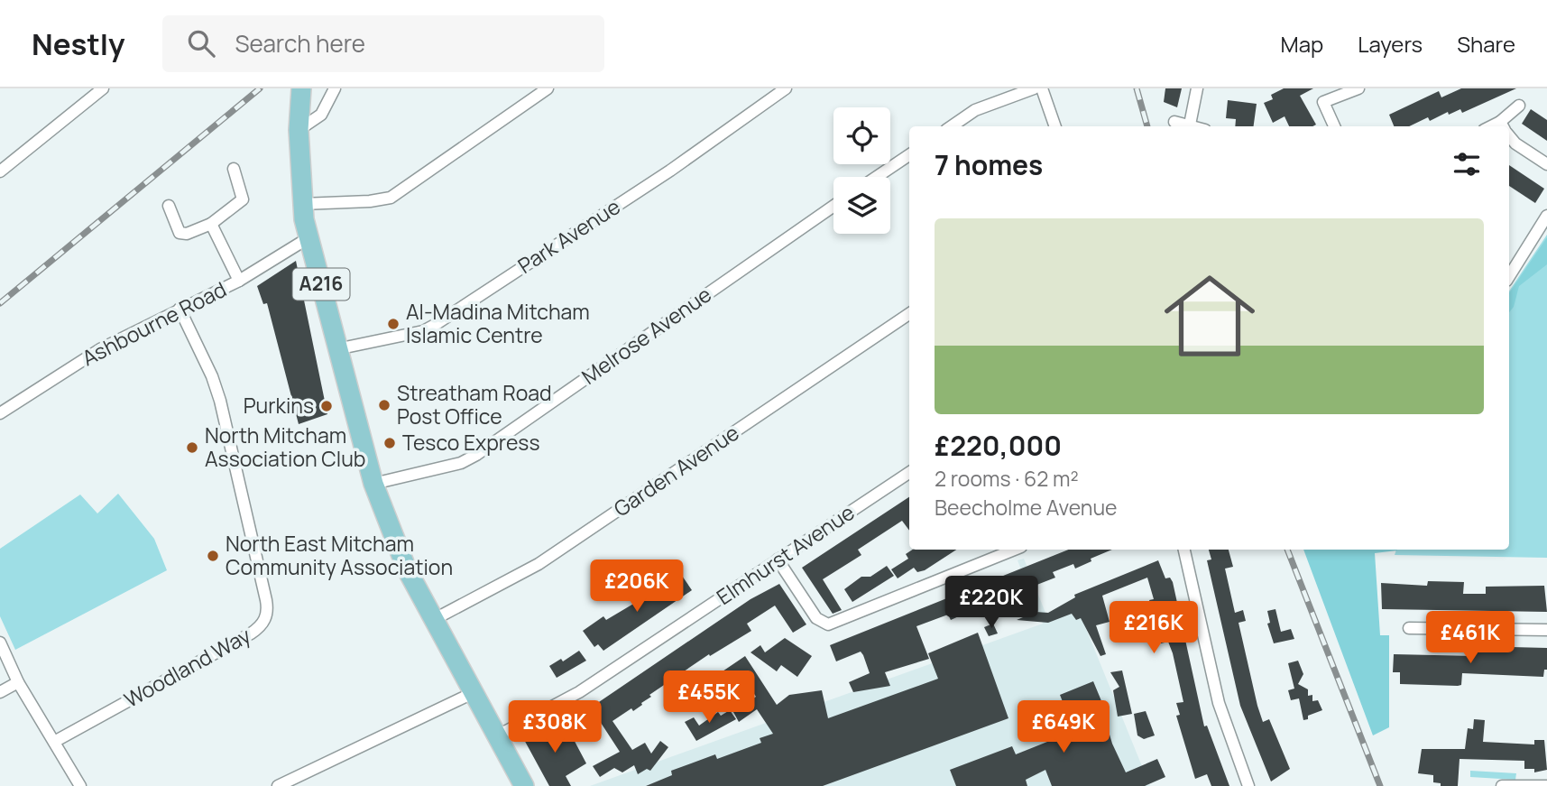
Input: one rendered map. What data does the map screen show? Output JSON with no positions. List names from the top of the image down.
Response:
{
  "streets": {
    "main road": ["A216"],
    "street": [
      "Park Avenue",
      "Ashbourne Road",
      "Melrose Avenue",
      "Garden Avenue",
      "Elmhurst Avenue",
      "Woodland Way"
    ]
  },
  "crossings": [
    ["Park Avenue", "A216"],
    ["A216", "Ashbourne Road"],
    ["A216", "Melrose Avenue"],
    ["A216", "Garden Avenue"],
    ["A216", "Elmhurst Avenue"],
    ["Ashbourne Road", "Woodland Way"]
  ],
  "places": [
    "Al-Madina Mitcham Islamic Centre",
    "Streatham Road Post Office",
    "Purkins",
    "Tesco Express",
    "North Mitcham Association Club",
    "North East Mitcham Community Association"
  ],
  "page": {
    "header": "Nestly",
    "search": "Search here",
    "nav": ["Map", "Layers", "Share"],
    "heading": "7 homes",
    "list": [
      {
        "name": "£220,000",
        "note": "2 rooms · 62 m² · Beecholme Avenue"
      }
    ],
    "price": [
      "£206K",
      "£220K",
      "£216K",
      "£461K",
      "£455K",
      "£308K",
      "£649K"
    ]
  }
}
